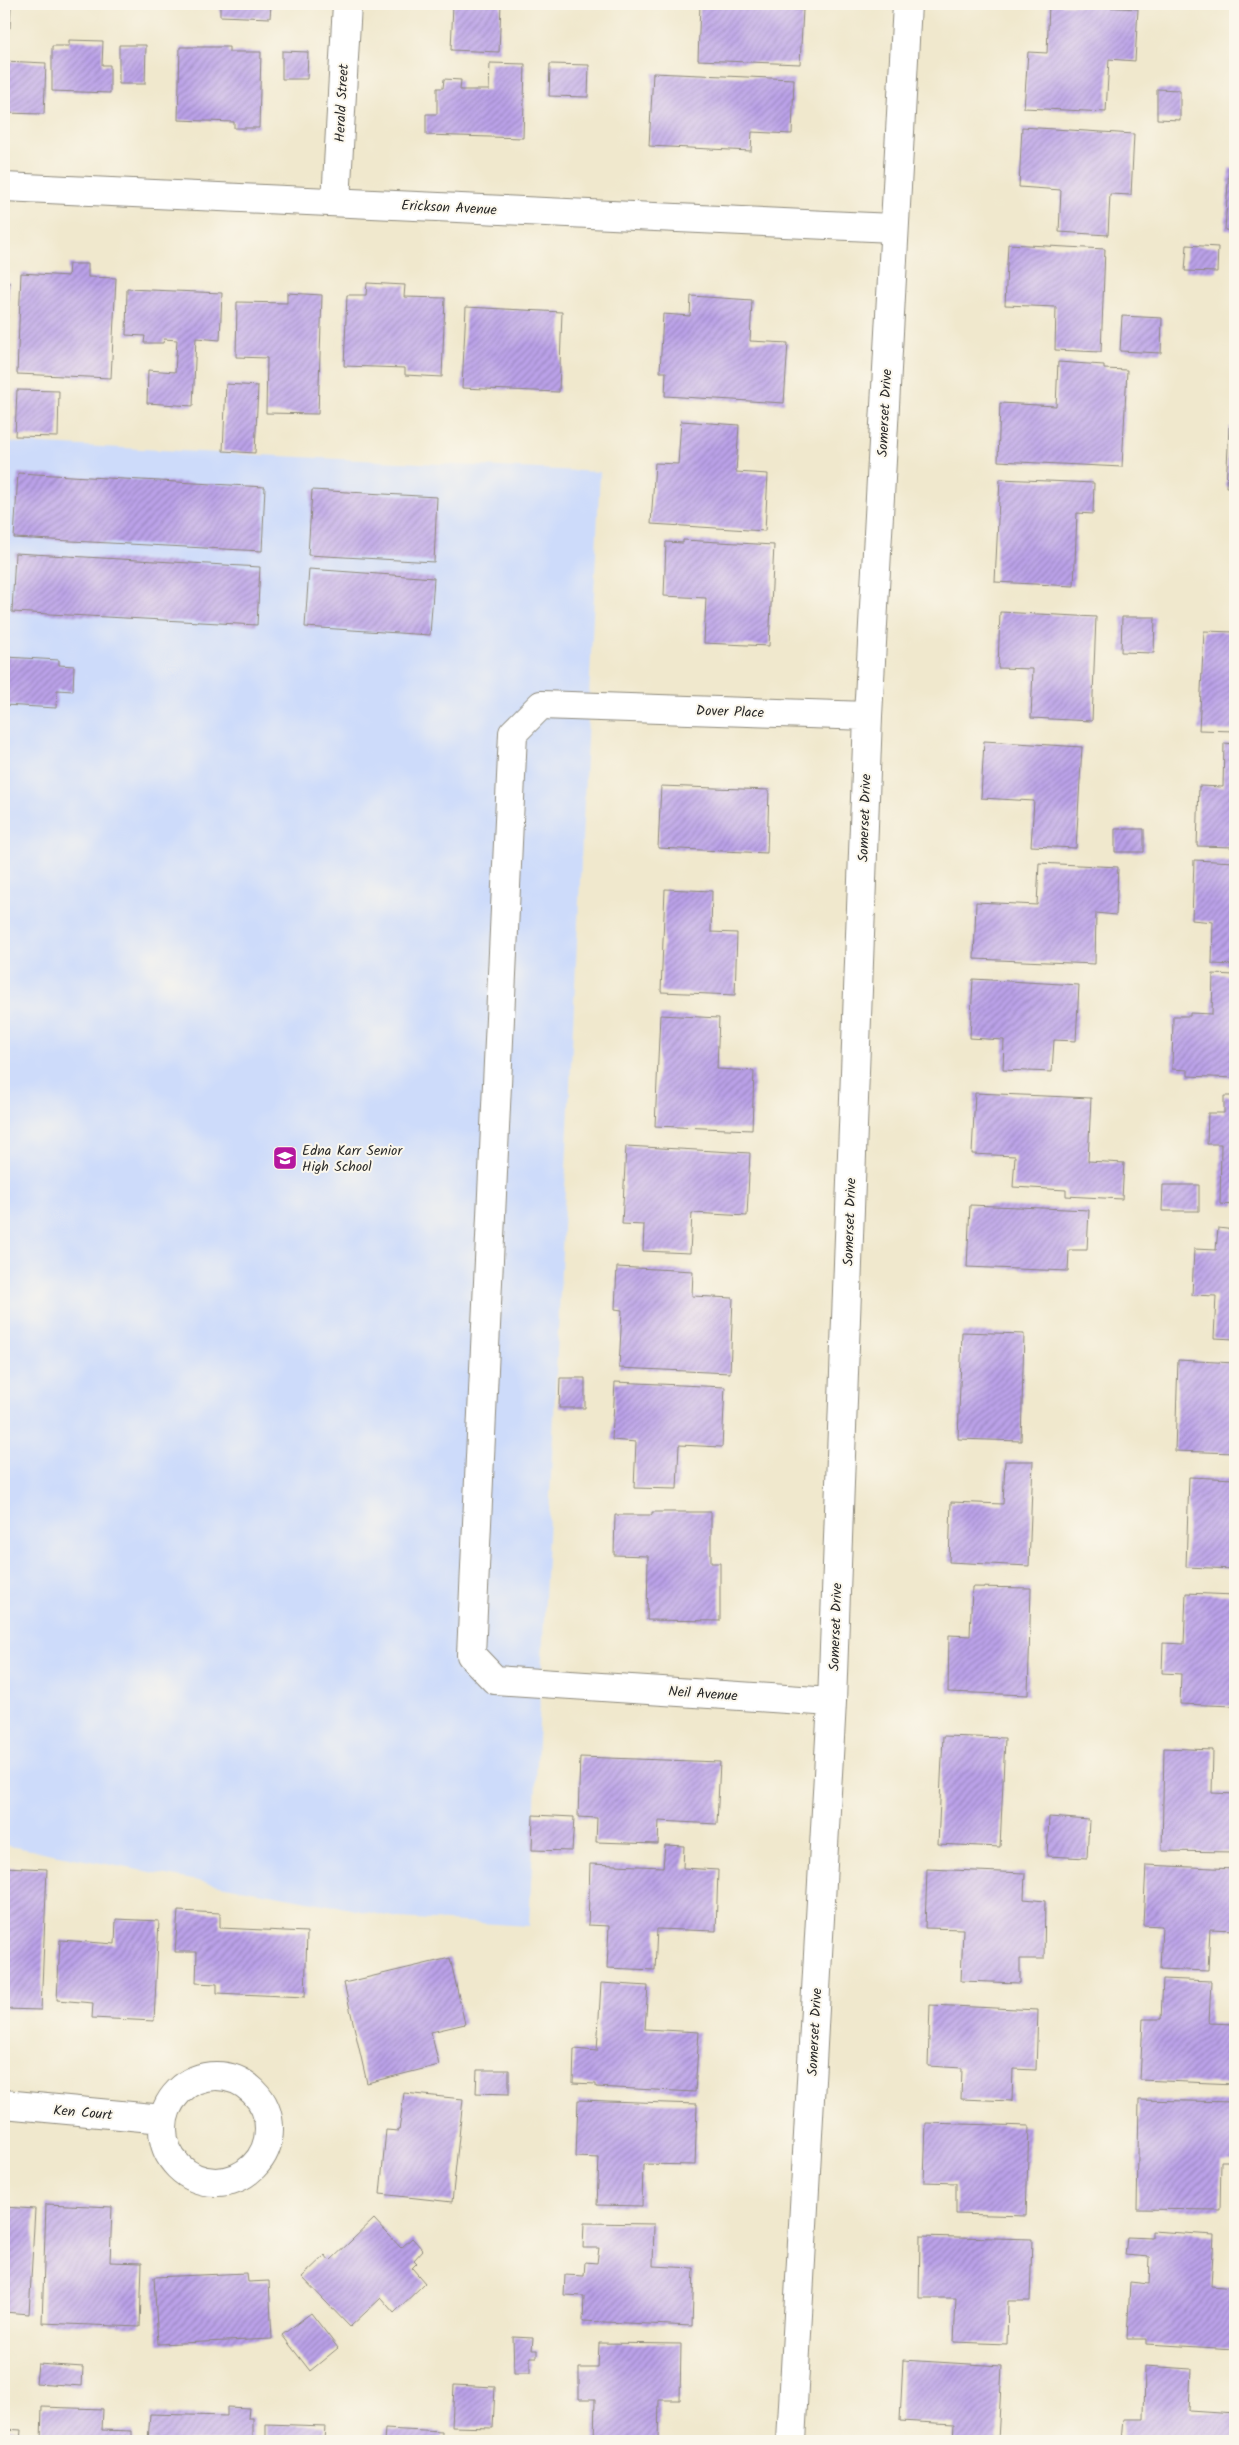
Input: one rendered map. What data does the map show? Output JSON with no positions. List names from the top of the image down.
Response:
{
  "streets": {
    "street": [
      "Herald Street",
      "Erickson Avenue",
      "Somerset Drive",
      "Dover Place",
      "Neil Avenue",
      "Ken Court"
    ]
  },
  "crossings": [
    ["Herald Street", "Erickson Avenue"],
    ["Erickson Avenue", "Somerset Drive"],
    ["Somerset Drive", "Dover Place"],
    ["Somerset Drive", "Neil Avenue"],
    ["Dover Place", "Neil Avenue"]
  ],
  "places": {
    "school or university": ["Edna Karr Senior High School"]
  }
}
